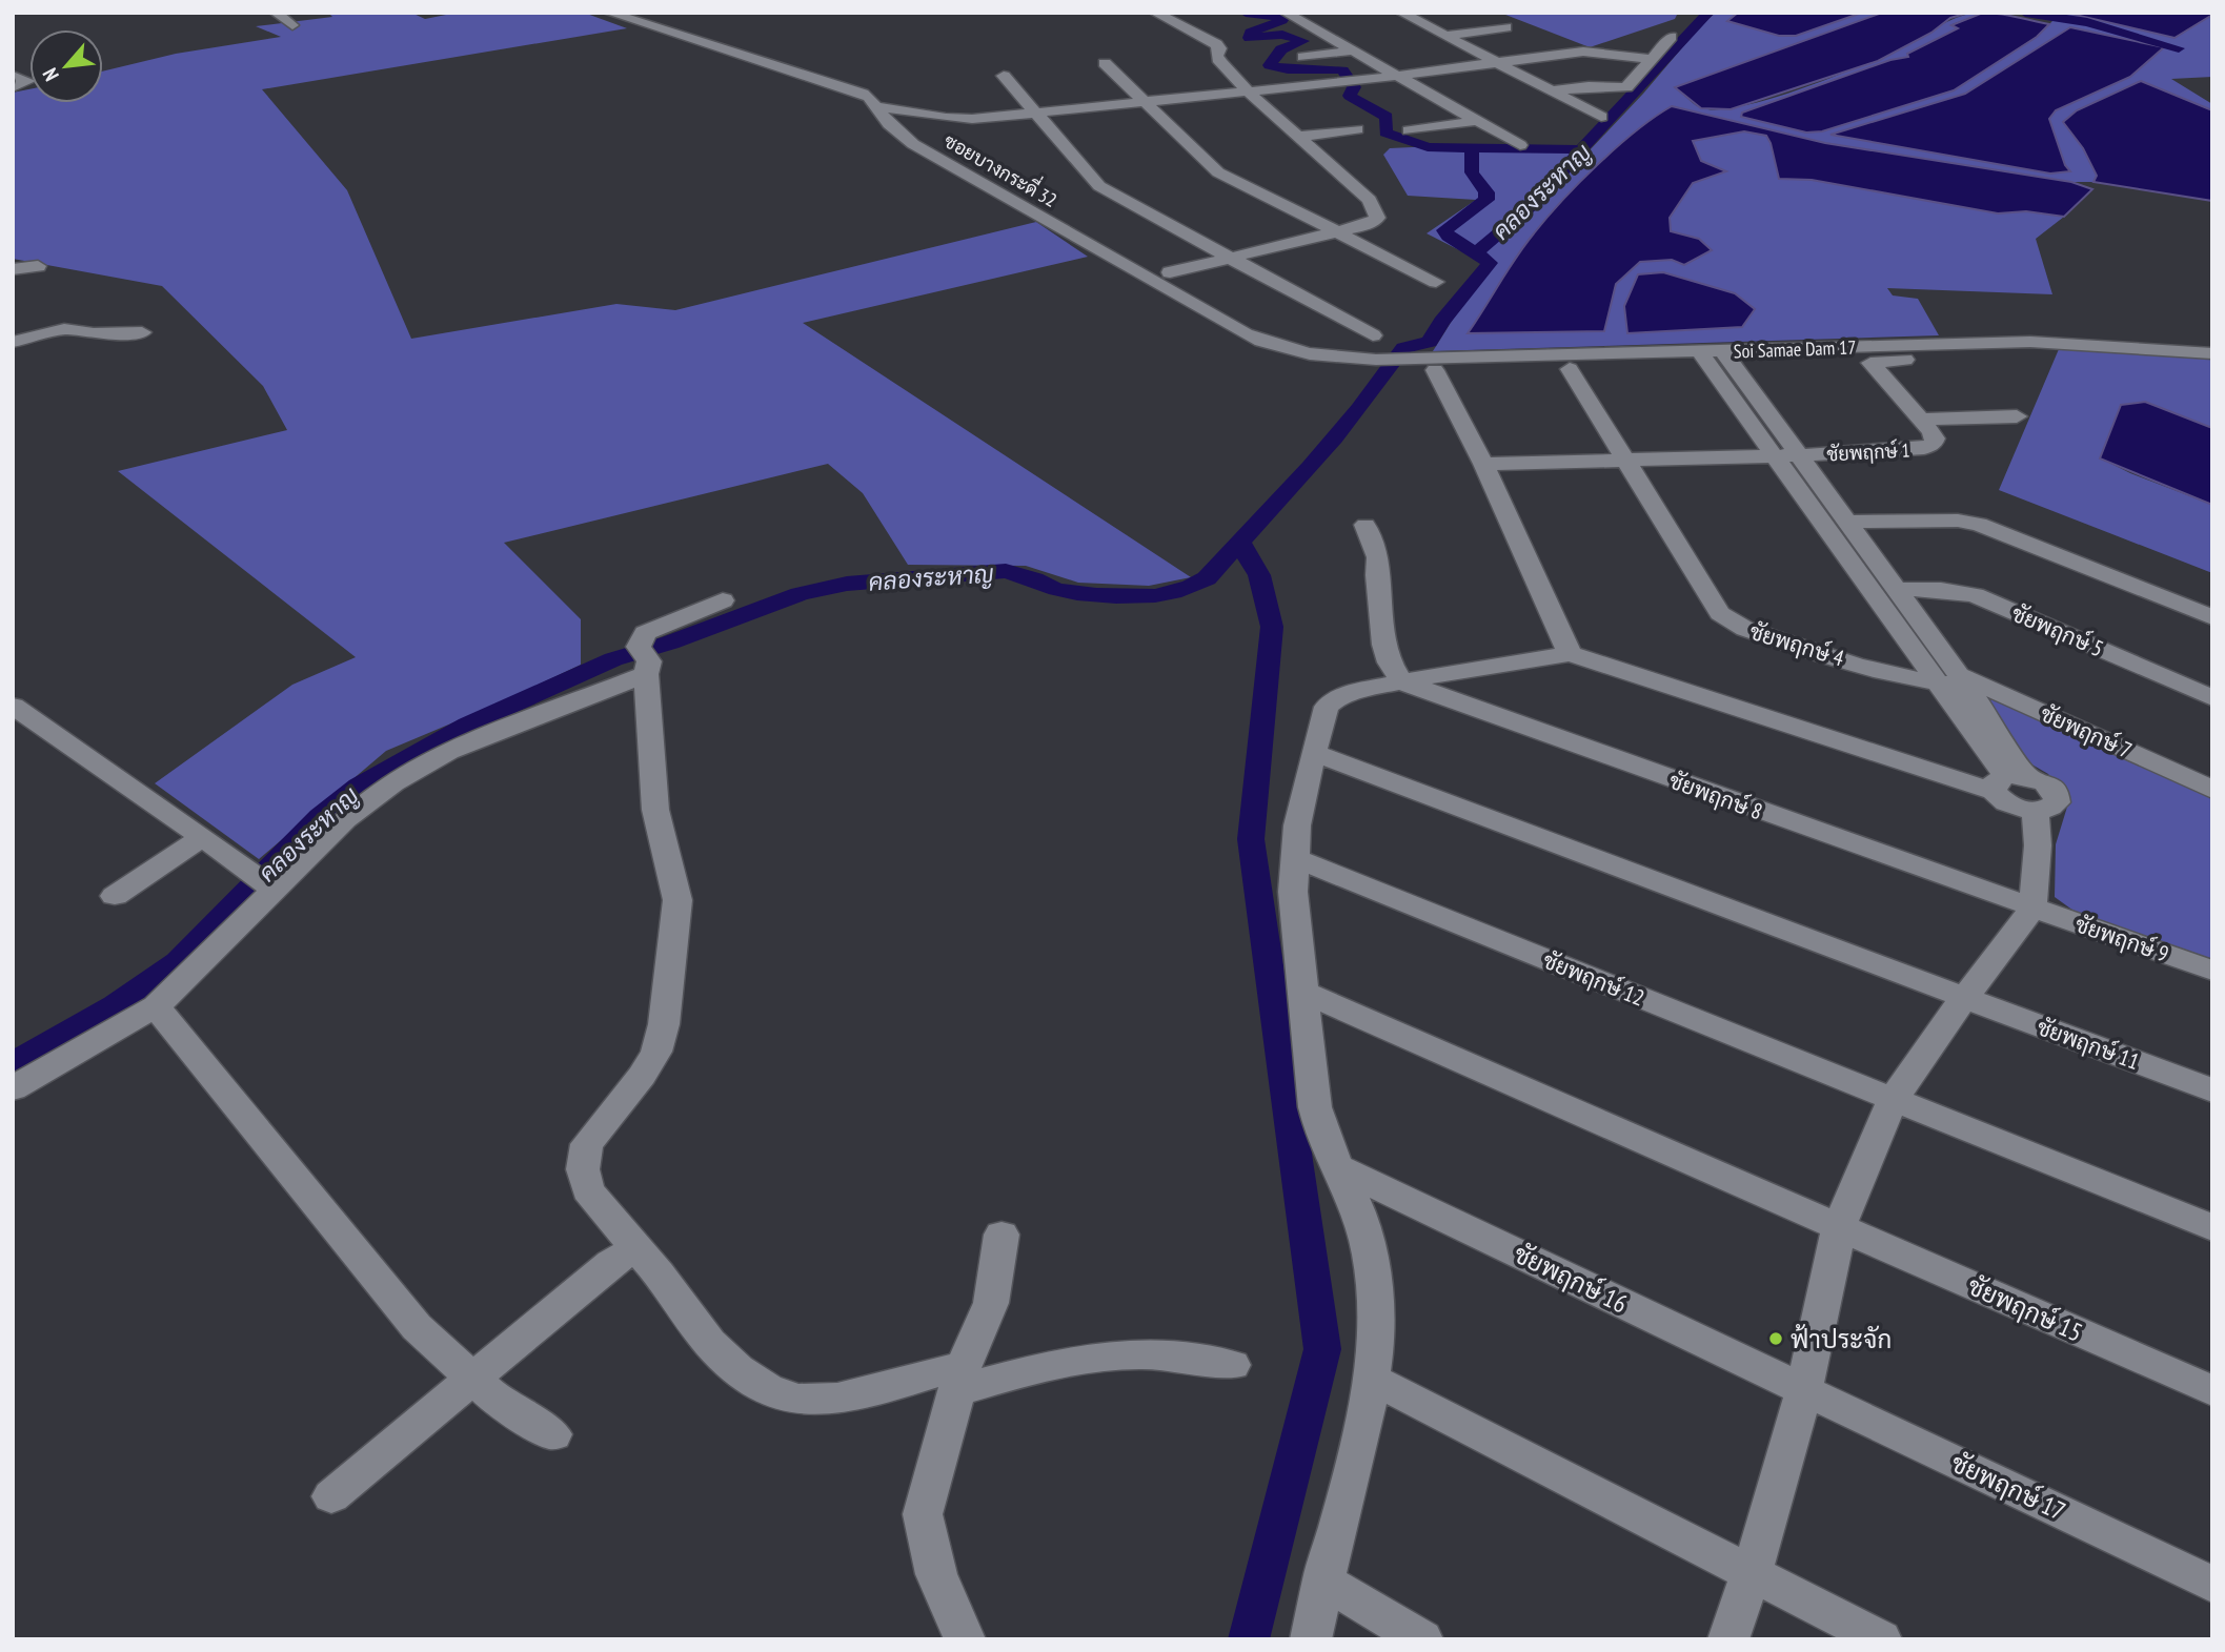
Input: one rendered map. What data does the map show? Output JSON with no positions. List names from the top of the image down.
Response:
{
  "streets": {
    "street": [
      "ซอยบางกระดี่ 32",
      "Soi Samae Dam 17",
      "ชัยพฤกษ์ 1",
      "ชัยพฤกษ์ 5",
      "ชัยพฤกษ์ 4",
      "ชัยพฤกษ์ 7",
      "ชัยพฤกษ์ 8",
      "ชัยพฤกษ์ 9",
      "ชัยพฤกษ์ 12",
      "ชัยพฤกษ์ 11",
      "ชัยพฤกษ์ 16",
      "ชัยพฤกษ์ 15",
      "ชัยพฤกษ์ 17"
    ]
  },
  "crossings": [
    ["ซอยบางกระดี่ 32", "Soi Samae Dam 17"],
    ["ชัยพฤกษ์ 1", "ชัยพฤกษ์ 4"],
    ["ชัยพฤกษ์ 4", "ชัยพฤกษ์ 7"],
    ["ชัยพฤกษ์ 8", "ชัยพฤกษ์ 9"],
    ["ชัยพฤกษ์ 16", "ชัยพฤกษ์ 17"]
  ],
  "water": ["คลองระหาญ"],
  "places": ["ฟ้าประจัก"],
  "north": "bottom left"
}
